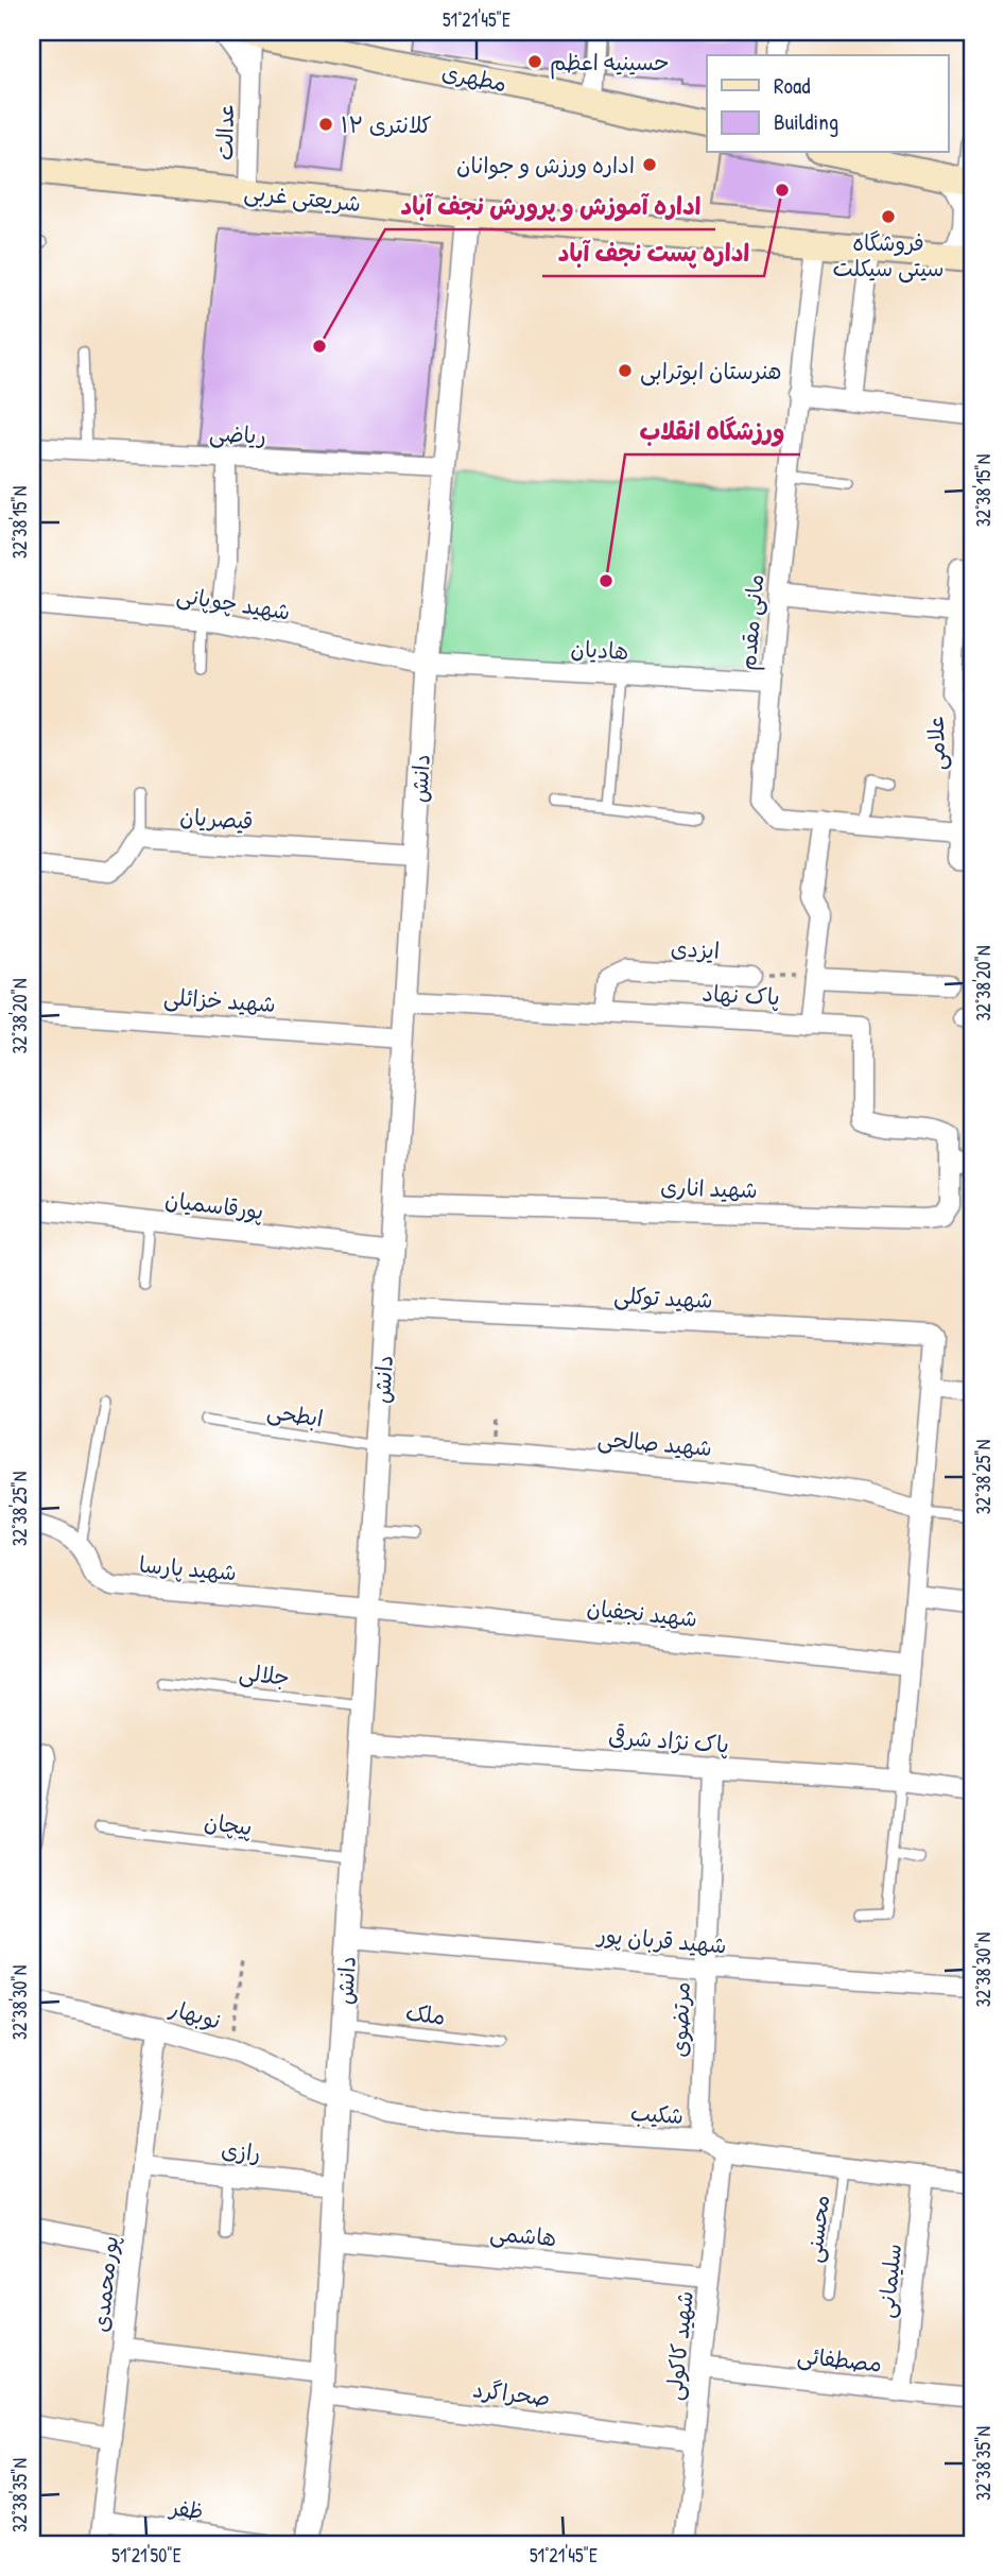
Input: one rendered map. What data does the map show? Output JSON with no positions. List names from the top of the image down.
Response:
{
  "streets": {
    "main road": ["مطهری", "شریعتی غربی"],
    "street": [
      "عدالت",
      "ریاضی",
      "شهید چوپانی",
      "مانی مقدم",
      "هادیان",
      "علامی",
      "دانش",
      "قیصریان",
      "ایزدی",
      "پاک نهاد",
      "شهید خزائلی",
      "شهید اناری",
      "پورقاسمیان",
      "شهید توکلی",
      "شهید صالحی",
      "شهید پارسا",
      "شهید نجفیان",
      "پاک نژاد شرقی",
      "شهید قربان پور",
      "نوبهار",
      "مرتضوی",
      "شکیب",
      "رازی",
      "هاشمی",
      "سلیمانی",
      "پورمحمدی",
      "شهید کاکولی",
      "مصطفائی",
      "صحراگرد",
      "ظفر"
    ],
    "lane": [
      "ابطحی",
      "جلالی",
      "پیچان",
      "ملک",
      "محسنی"
    ]
  },
  "crossings": [
    ["مطهری", "عدالت"],
    ["عدالت", "شریعتی غربی"],
    ["شریعتی غربی", "مانی مقدم"],
    ["شریعتی غربی", "دانش"],
    ["ریاضی", "دانش"],
    ["شهید چوپانی", "هادیان"],
    ["شهید چوپانی", "دانش"],
    ["مانی مقدم", "هادیان"],
    ["مانی مقدم", "علامی"],
    ["هادیان", "دانش"],
    ["دانش", "قیصریان"],
    ["دانش", "پاک نهاد"],
    ["دانش", "شهید خزائلی"],
    ["دانش", "شهید اناری"],
    ["دانش", "پورقاسمیان"],
    ["دانش", "شهید توکلی"],
    ["دانش", "ابطحی"],
    ["دانش", "شهید صالحی"],
    ["دانش", "شهید پارسا"],
    ["دانش", "شهید نجفیان"],
    ["دانش", "جلالی"],
    ["دانش", "پاک نژاد شرقی"],
    ["دانش", "پیچان"],
    ["دانش", "شهید قربان پور"],
    ["دانش", "نوبهار"],
    ["دانش", "ملک"],
    ["دانش", "شکیب"],
    ["دانش", "رازی"],
    ["دانش", "هاشمی"],
    ["دانش", "صحراگرد"],
    ["ایزدی", "پاک نهاد"],
    ["پاک نهاد", "شهید اناری"],
    ["ابطحی", "شهید صالحی"],
    ["شهید پارسا", "شهید نجفیان"],
    ["پاک نژاد شرقی", "مرتضوی"],
    ["شهید قربان پور", "مرتضوی"],
    ["نوبهار", "شکیب"],
    ["نوبهار", "پورمحمدی"],
    ["مرتضوی", "شکیب"],
    ["شکیب", "محسنی"],
    ["شکیب", "سلیمانی"],
    ["شکیب", "شهید کاکولی"],
    ["رازی", "پورمحمدی"],
    ["هاشمی", "شهید کاکولی"],
    ["سلیمانی", "مصطفائی"],
    ["پورمحمدی", "صحراگرد"],
    ["پورمحمدی", "ظفر"],
    ["شهید کاکولی", "مصطفائی"],
    ["شهید کاکولی", "صحراگرد"]
  ],
  "places": [
    "حسینیه اعظم",
    "کلانتری ۱۲",
    "اداره ورزش و جوانان",
    "اداره پست نجف آباد",
    "فروشگاه سيتی سیکلت",
    "اداره آموزش و پرورش نجف آباد",
    "هنرستان ابوترابی",
    "ورزشگاه انقلاب"
  ],
  "legend": ["Road", "Building"],
  "coordinates": [
    "51°21'45\"E",
    "32°38'15\"N",
    "32°38'20\"N",
    "32°38'25\"N",
    "32°38'30\"N",
    "32°38'35\"N",
    "51°21'50\"E"
  ]
}
